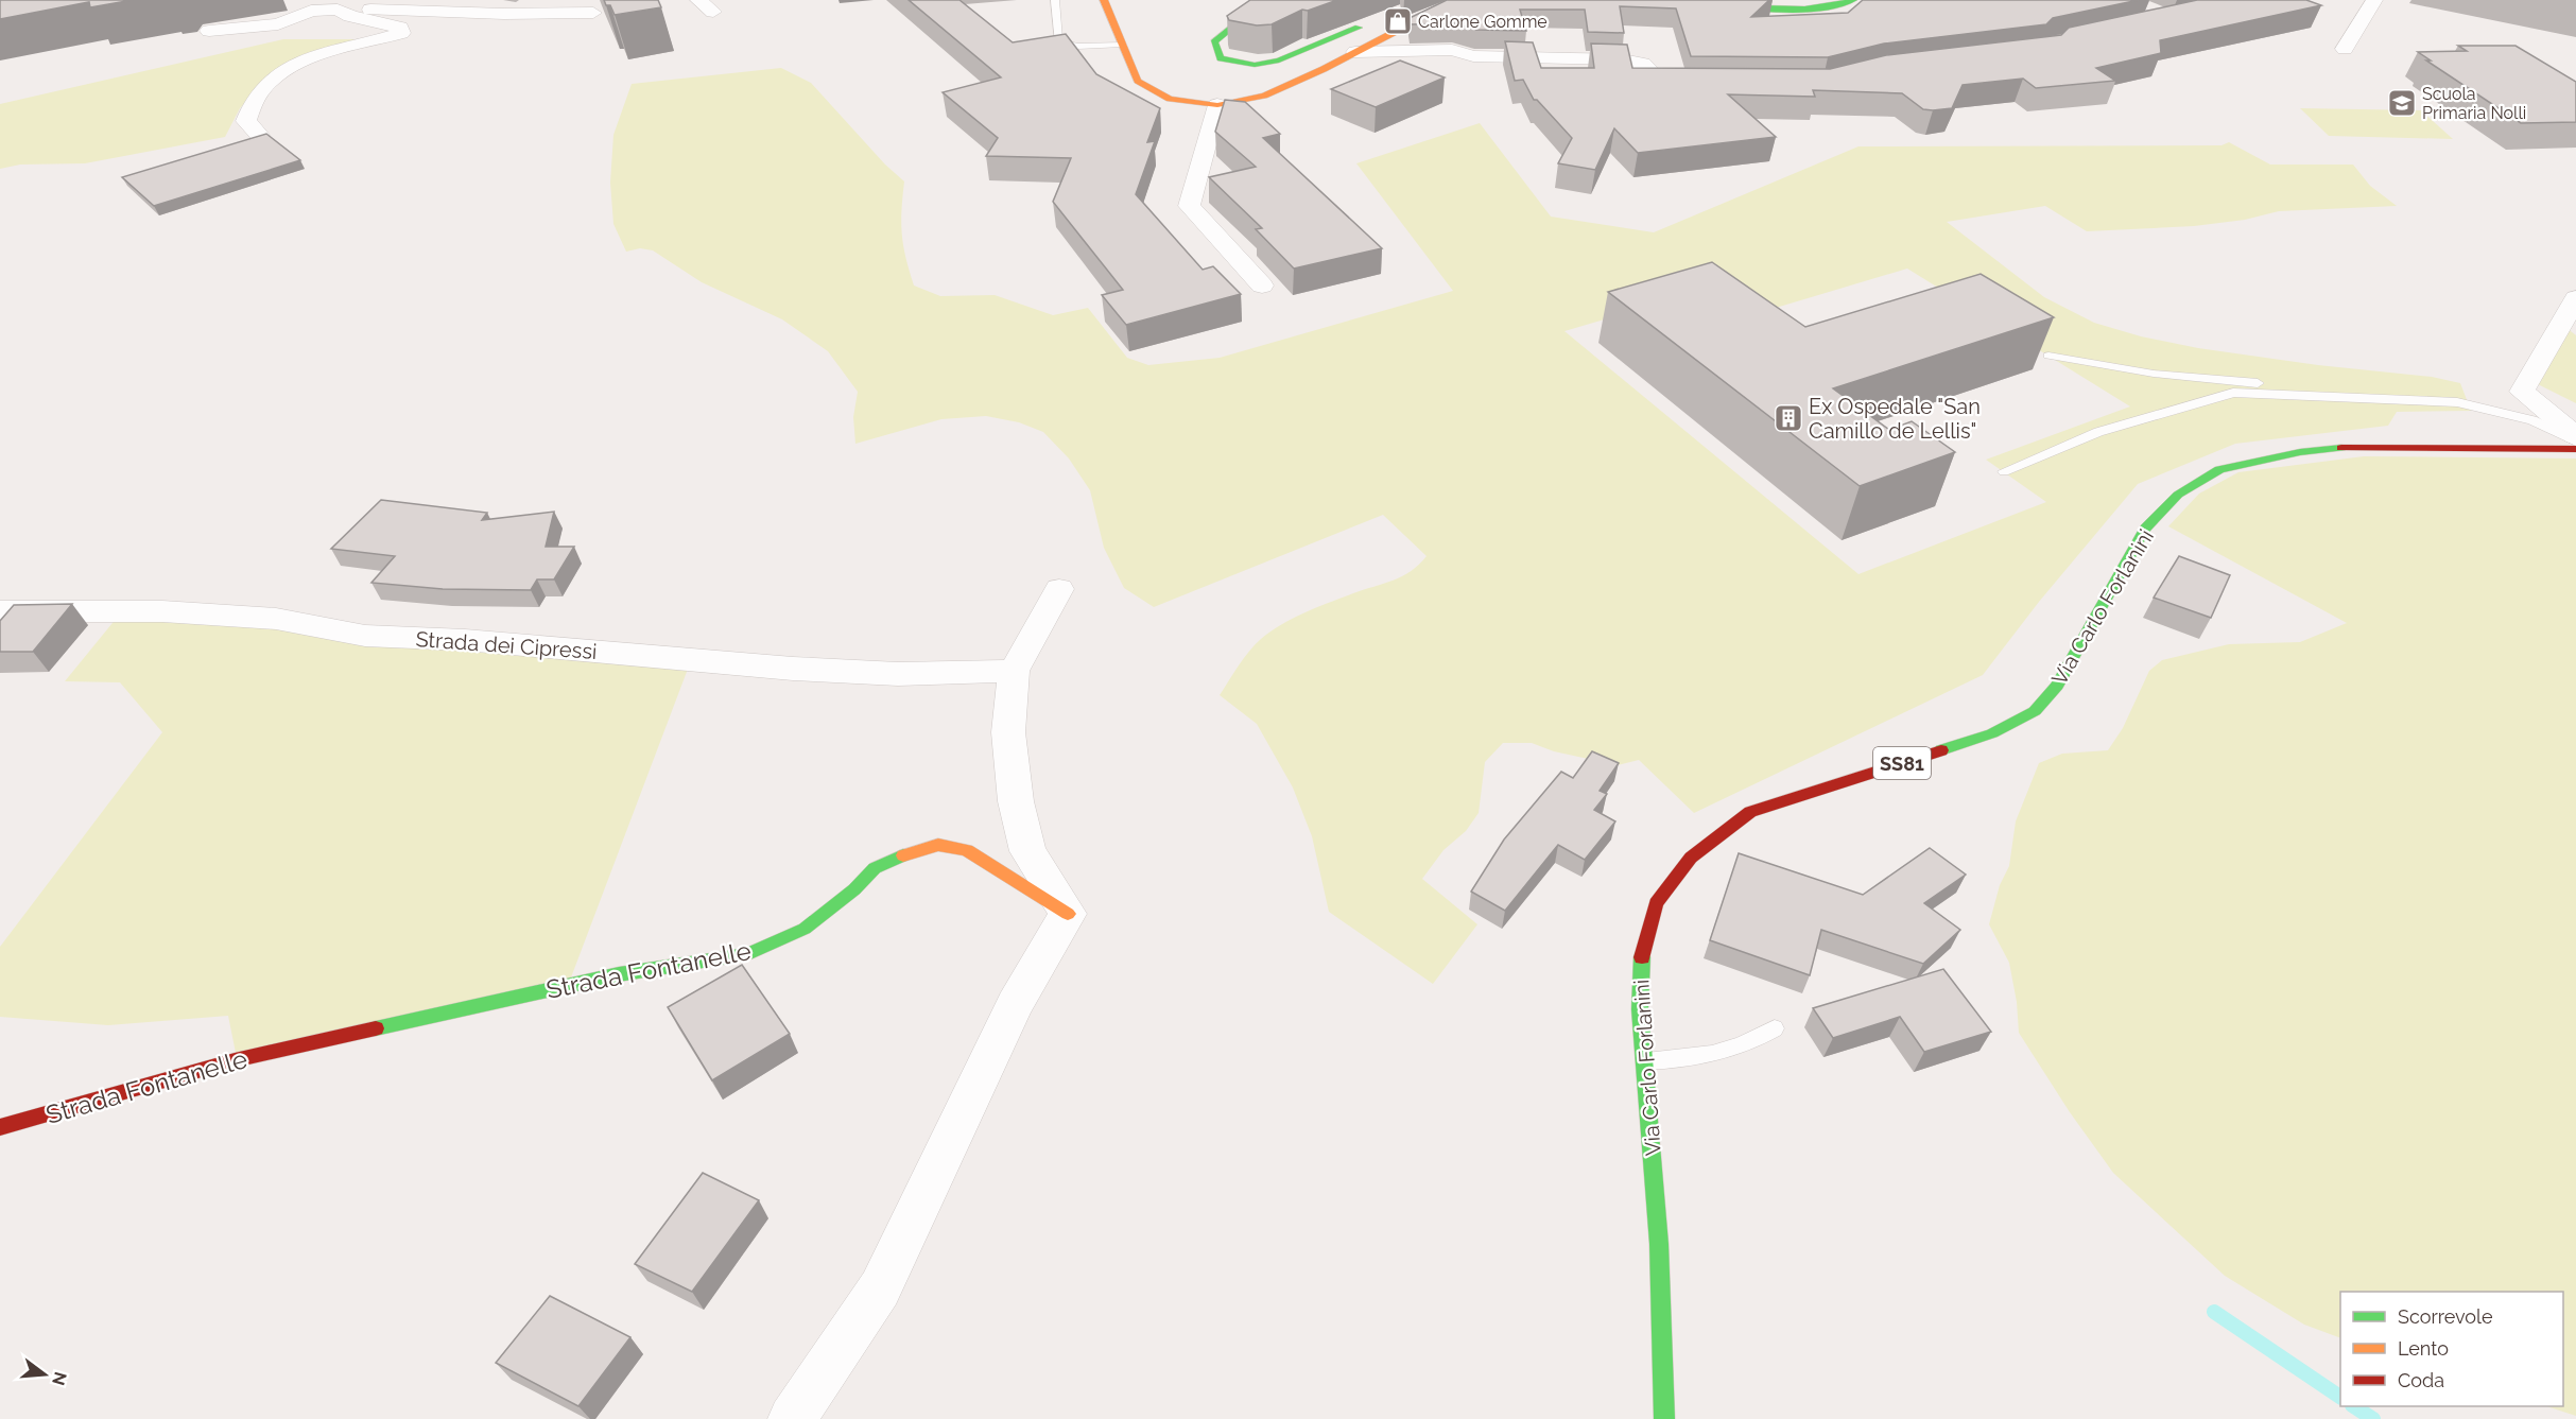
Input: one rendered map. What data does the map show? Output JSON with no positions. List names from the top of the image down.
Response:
{
  "streets": {
    "main road": ["Via Carlo Forlanini", "SS81", "Strada Fontanelle"],
    "street": ["Strada dei Cipressi"]
  },
  "places": {
    "shop": ["Carlone Gomme"],
    "school or university": ["Scuola Primaria Nolli"],
    "building": ["Ex Ospedale \"San Camillo de Lellis\""]
  },
  "legend": ["Scorrevole", "Lento", "Coda"],
  "north": "right"
}
